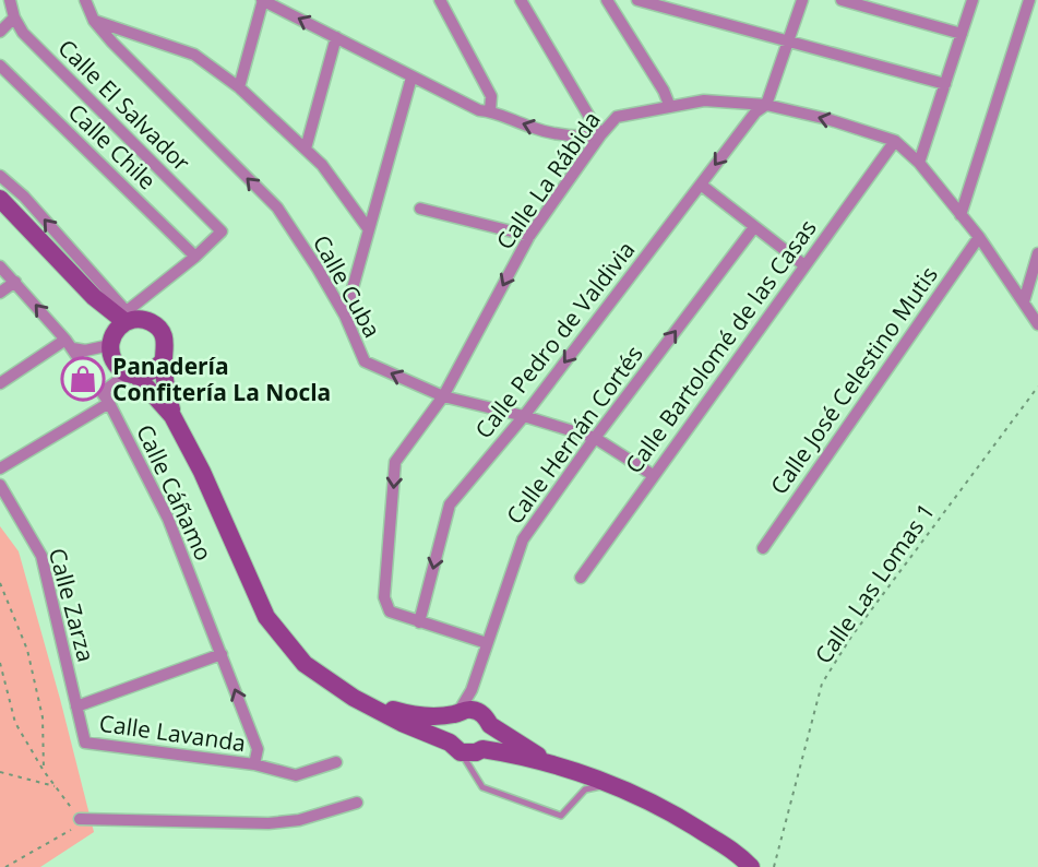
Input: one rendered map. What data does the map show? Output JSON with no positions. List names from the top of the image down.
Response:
{
  "streets": {
    "street": [
      "Calle El Salvador",
      "Calle Chile",
      "Calle La Rábida",
      "Calle Cuba",
      "Calle Pedro de Valdivia",
      "Calle Bartolomé de las Casas",
      "Calle José Celestino Mutis",
      "Calle Hernán Cortés",
      "Calle Cáñamo",
      "Calle Zarza",
      "Calle Lavanda"
    ],
    "path": ["Calle Las Lomas 1"]
  },
  "crossings": [
    ["Calle El Salvador", "Calle Chile"],
    ["Calle La Rábida", "Calle Cuba"],
    ["Calle La Rábida", "Calle Pedro de Valdivia"],
    ["Calle La Rábida", "Calle Bartolomé de las Casas"],
    ["Calle La Rábida", "Calle Hernán Cortés"],
    ["Calle Cuba", "Calle Pedro de Valdivia"],
    ["Calle Cuba", "Calle Bartolomé de las Casas"],
    ["Calle Cuba", "Calle Hernán Cortés"],
    ["Calle Cáñamo", "Calle Lavanda"],
    ["Calle Zarza", "Calle Lavanda"]
  ],
  "one_way": ["Calle Pedro de Valdivia", "Calle Hernán Cortés"],
  "places": {
    "shop": ["Panadería Confitería La Nocla"]
  }
}
